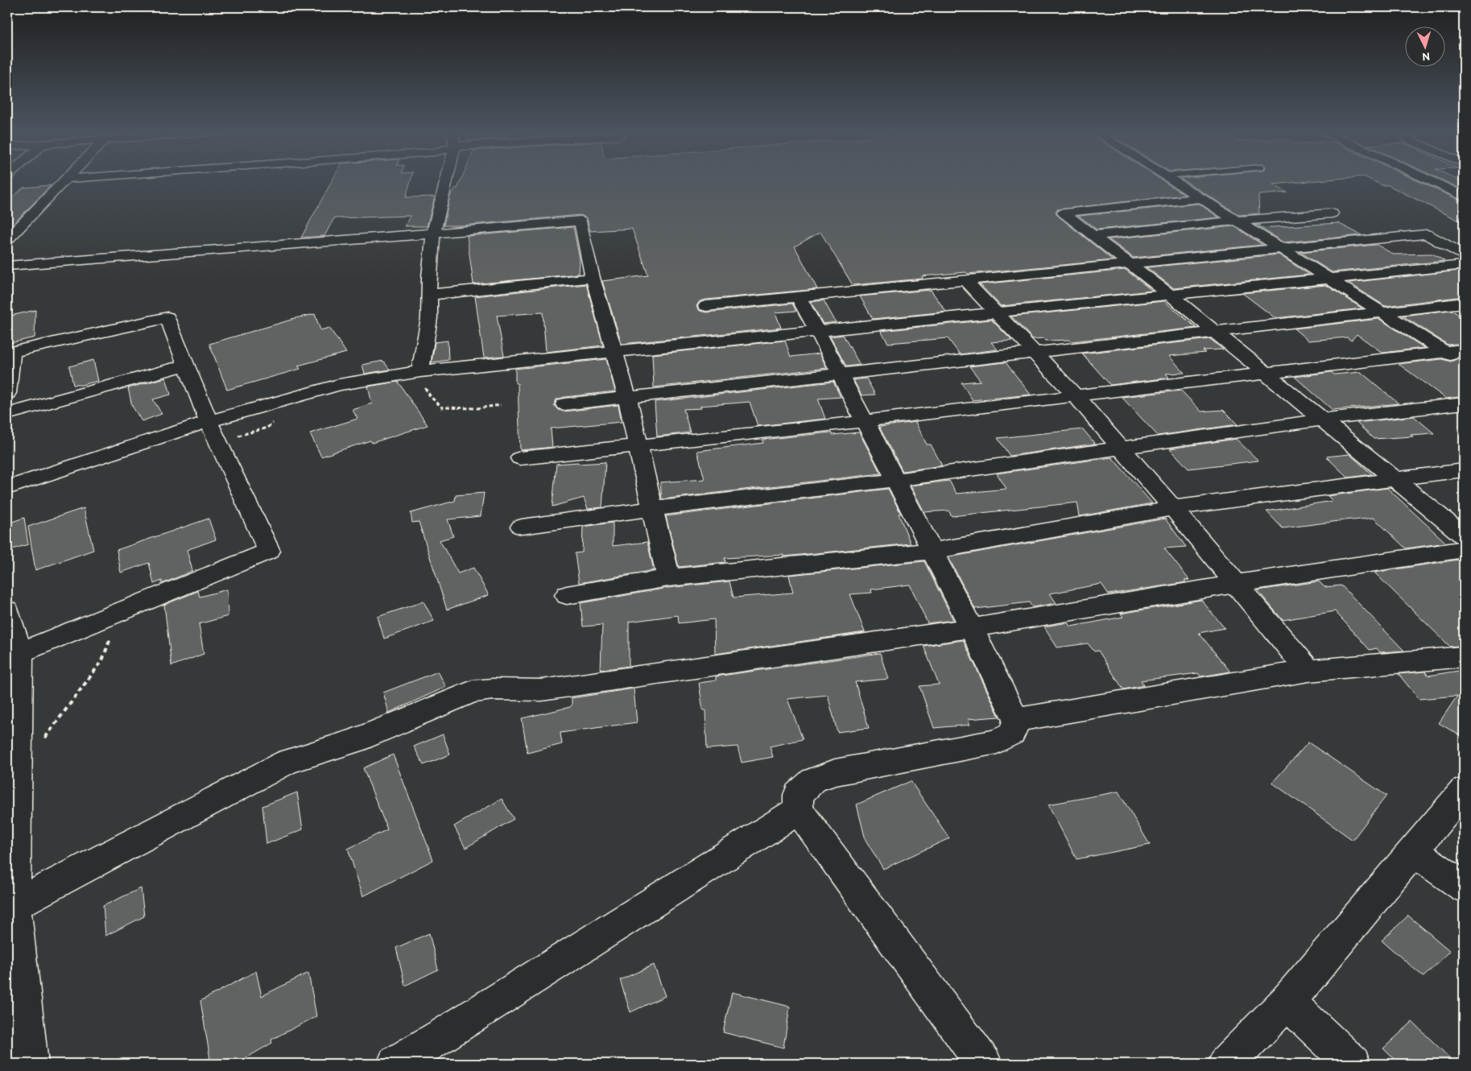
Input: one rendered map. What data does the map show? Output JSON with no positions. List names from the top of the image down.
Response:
{
  "north": "bottom"
}
